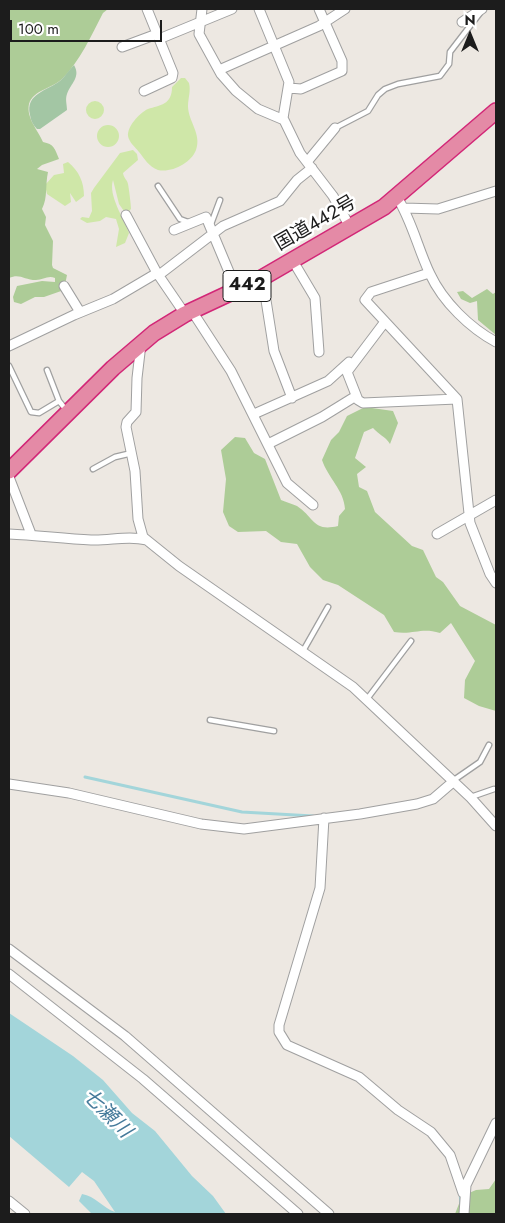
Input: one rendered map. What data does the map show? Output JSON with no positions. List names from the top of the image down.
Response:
{
  "streets": {
    "highway": ["国道442号", "442"]
  },
  "water": ["七瀬川"],
  "scale_bar": "100 m",
  "north": "top"
}
